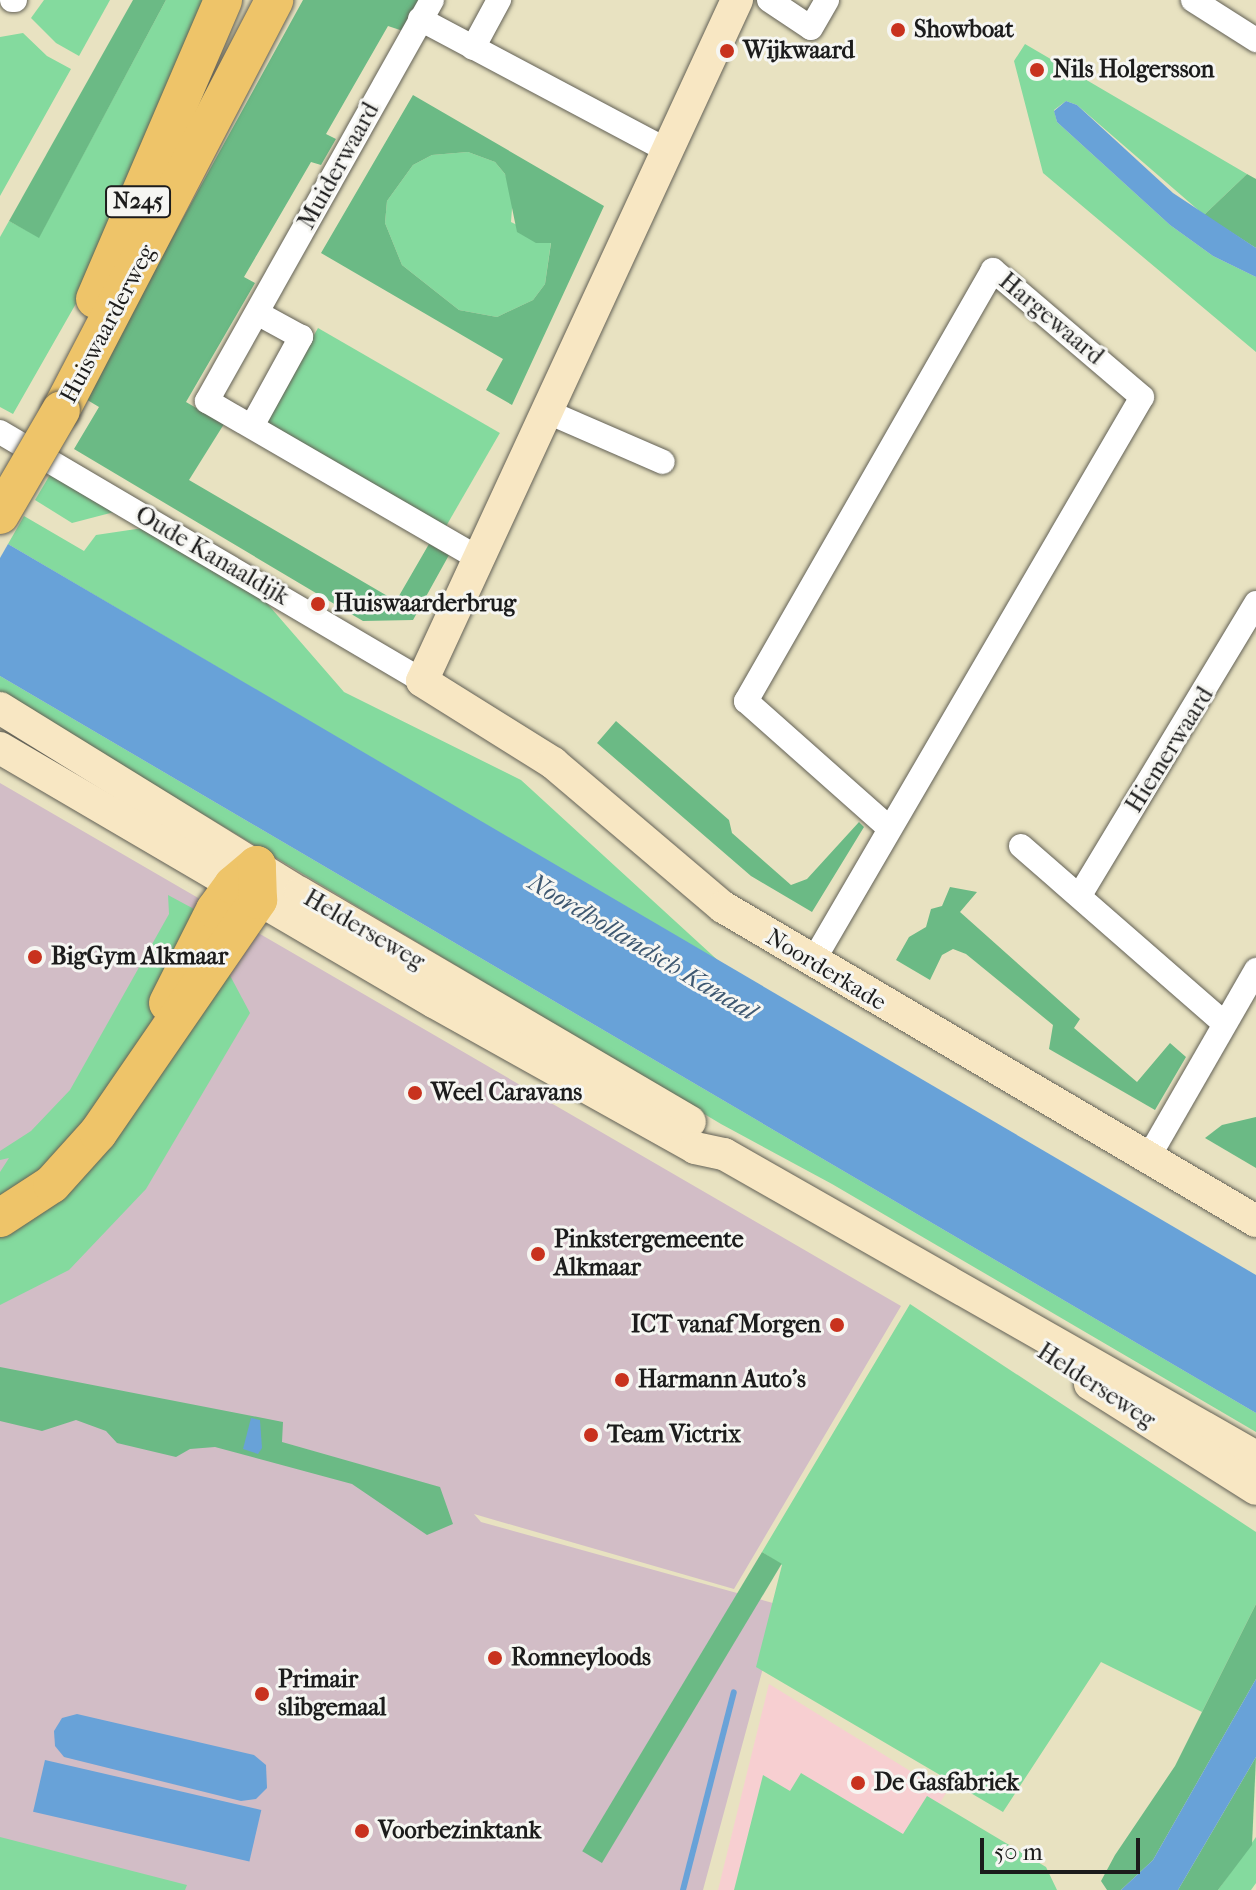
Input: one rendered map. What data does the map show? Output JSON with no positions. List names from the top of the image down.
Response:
{
  "streets": {
    "highway": ["N245", "Huiswaarderweg"],
    "main road": ["Helderseweg", "Noorderkade"],
    "street": [
      "Muiderwaard",
      "Hargewaard",
      "Oude Kanaaldijk",
      "Hiemerwaard"
    ]
  },
  "crossings": [
    ["Hargewaard", "Noorderkade"],
    ["Oude Kanaaldijk", "Noorderkade"]
  ],
  "water": ["Noordhollandsch Kanaal"],
  "places": [
    "Showboat",
    "Wijkwaard",
    "Nils Holgersson",
    "Huiswaarderbrug",
    "BigGym Alkmaar",
    "Weel Caravans",
    "Pinkstergemeente Alkmaar",
    "ICT vanaf Morgen",
    "Harmann Auto's",
    "Team Victrix",
    "Romneyloods",
    "Primair slibgemaal",
    "De Gasfabriek",
    "Voorbezinktank"
  ],
  "scale_bar": "50 m"
}
